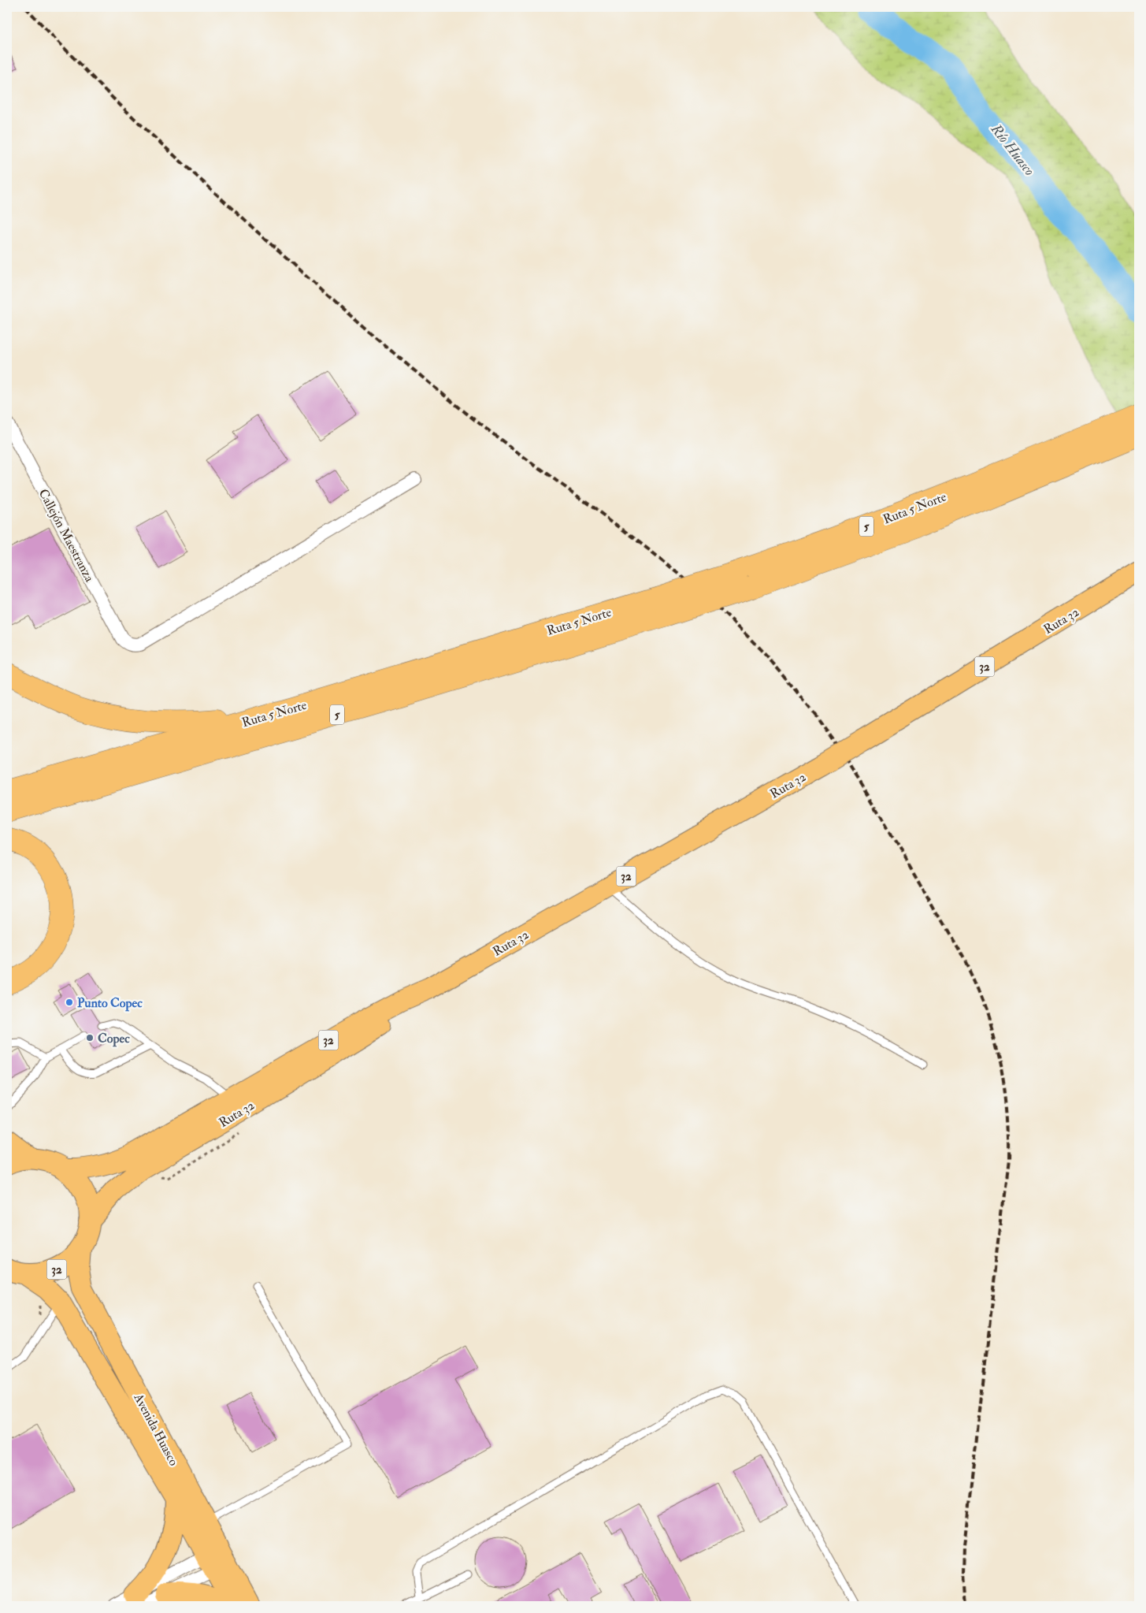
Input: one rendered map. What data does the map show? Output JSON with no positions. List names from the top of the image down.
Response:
{
  "streets": {
    "highway": ["Ruta 5 Norte", "5"],
    "main road": ["Ruta 32", "32", "Avenida Huasco"],
    "street": ["Callejón Maestranza"]
  },
  "crossings": [
    ["Ruta 32", "32"],
    ["32", "Avenida Huasco"]
  ],
  "water": ["Río Huasco"],
  "places": ["Punto Copec", "Copec"]
}
